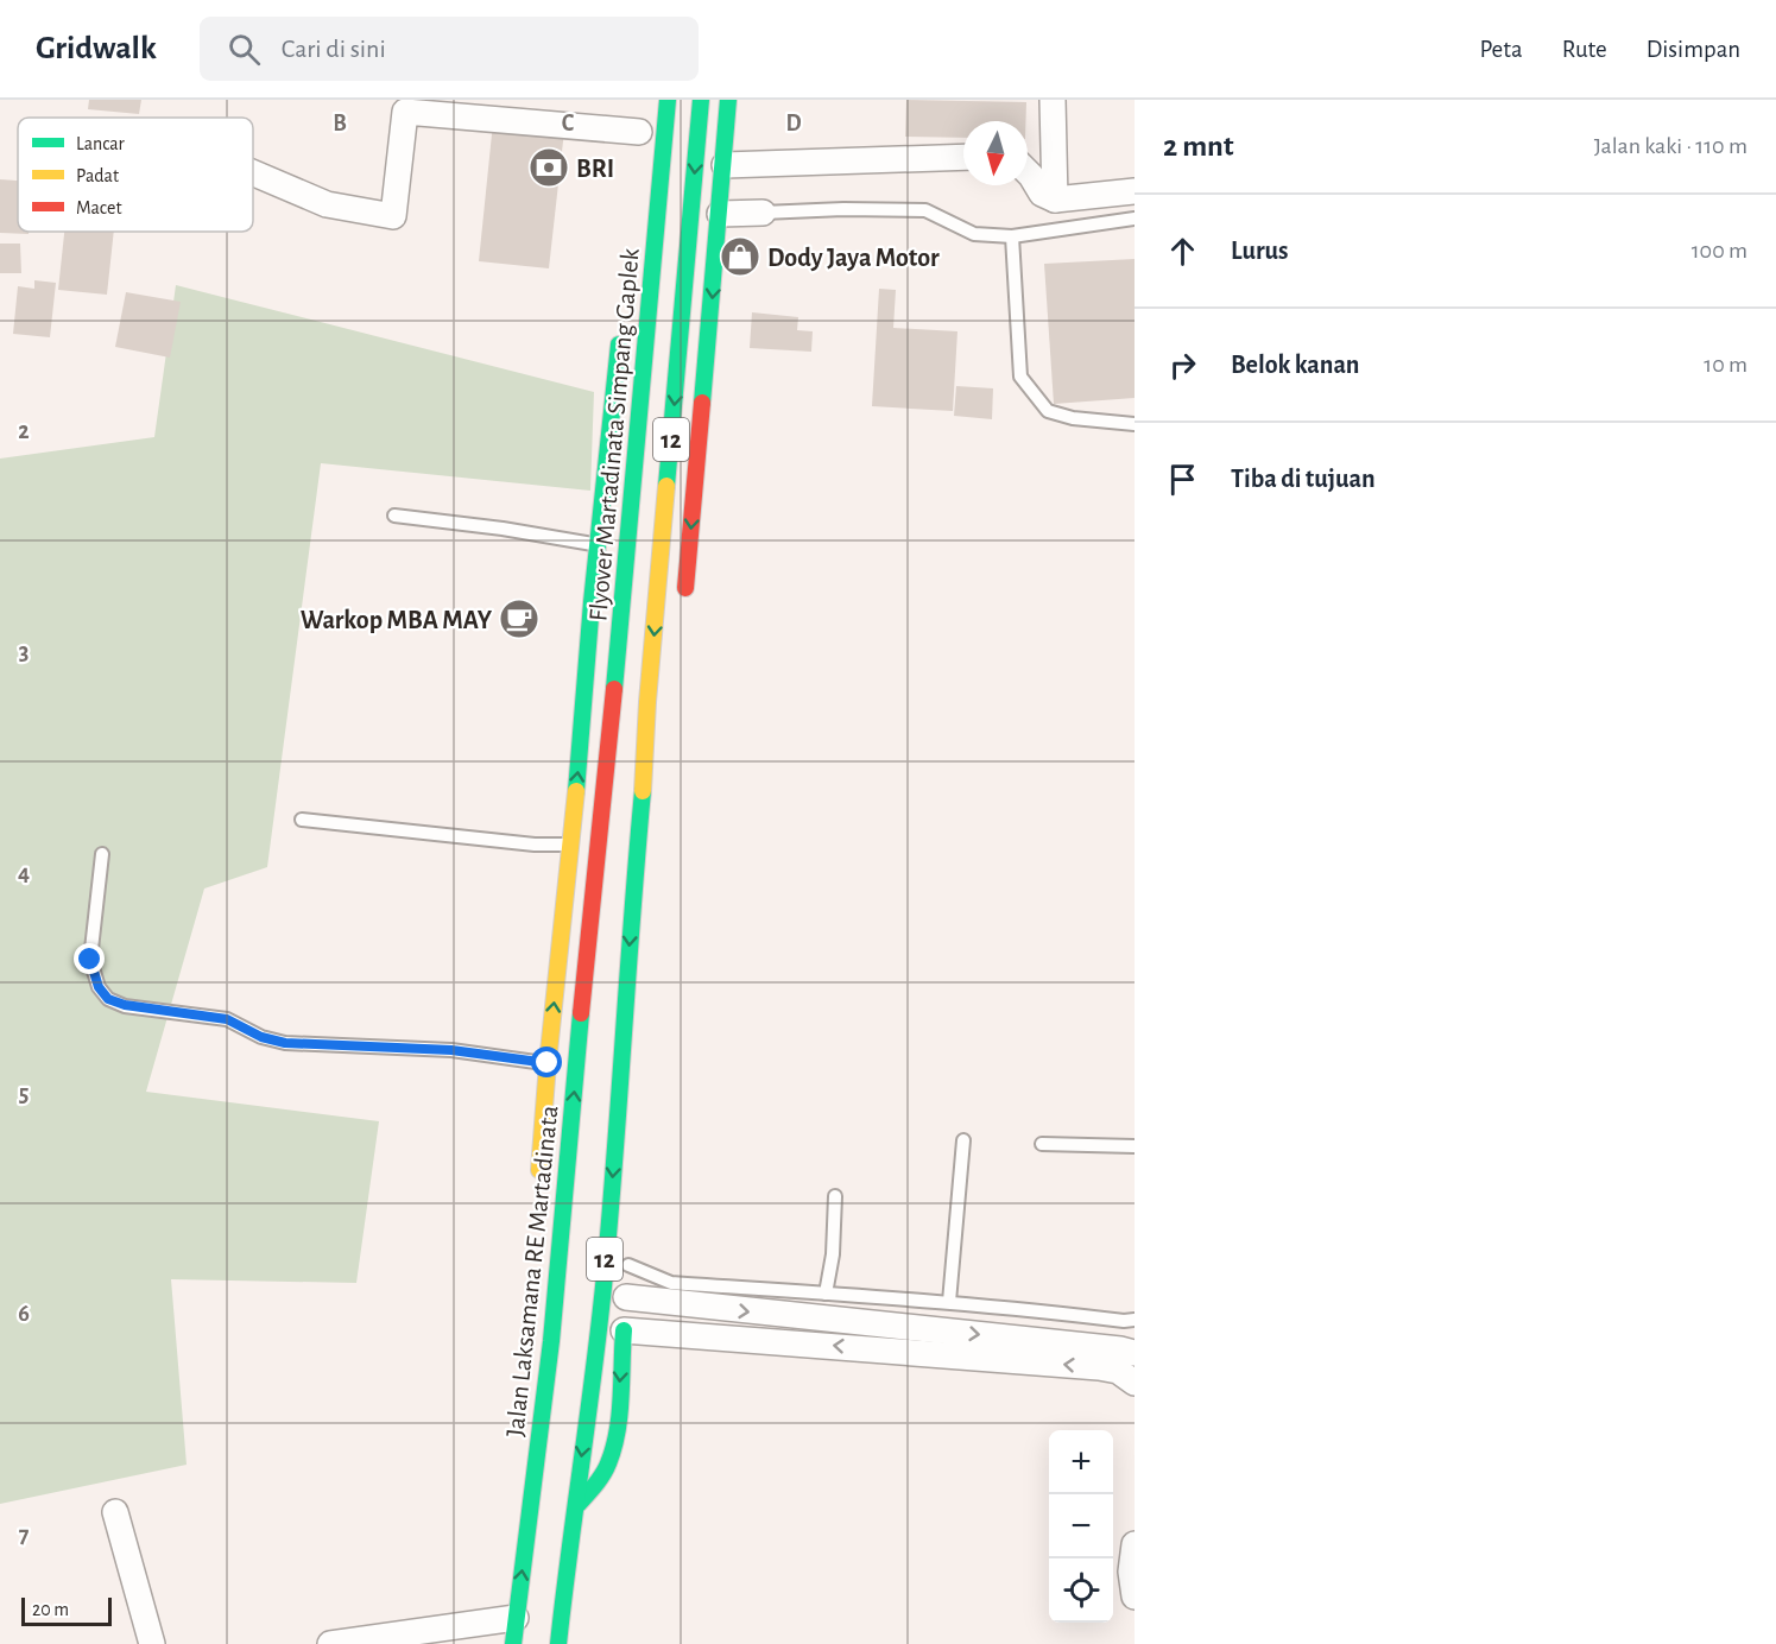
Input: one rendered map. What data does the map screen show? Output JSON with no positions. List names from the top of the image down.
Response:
{
  "streets": {
    "highway": ["Flyover Martadinata Simpang Gaplek", "12", "Jalan Laksamana RE Martadinata"]
  },
  "crossings": [
    ["Flyover Martadinata Simpang Gaplek", "Jalan Laksamana RE Martadinata"]
  ],
  "places": {
    "bank": ["BRI"],
    "shop": ["Dody Jaya Motor"],
    "cafe": ["Warkop MBA MAY"]
  },
  "legend": ["Lancar", "Padat", "Macet"],
  "scale_bar": "20 m",
  "north": "bottom",
  "page": {
    "header": "Gridwalk",
    "search": "Cari di sini",
    "nav": ["Peta", "Rute", "Disimpan"],
    "heading": ["2 mnt", "Jalan kaki · 110 m"],
    "list": [
      ["Lurus", "100 m"],
      ["Belok kanan", "10 m"],
      "Tiba di tujuan"
    ],
    "map_buttons": ["+", "−"],
    "scale": "20 m"
  },
  "grid": {
    "columns": ["B", "C", "D"],
    "rows": [
      "2",
      "3",
      "4",
      "5",
      "6",
      "7"
    ]
  }
}
